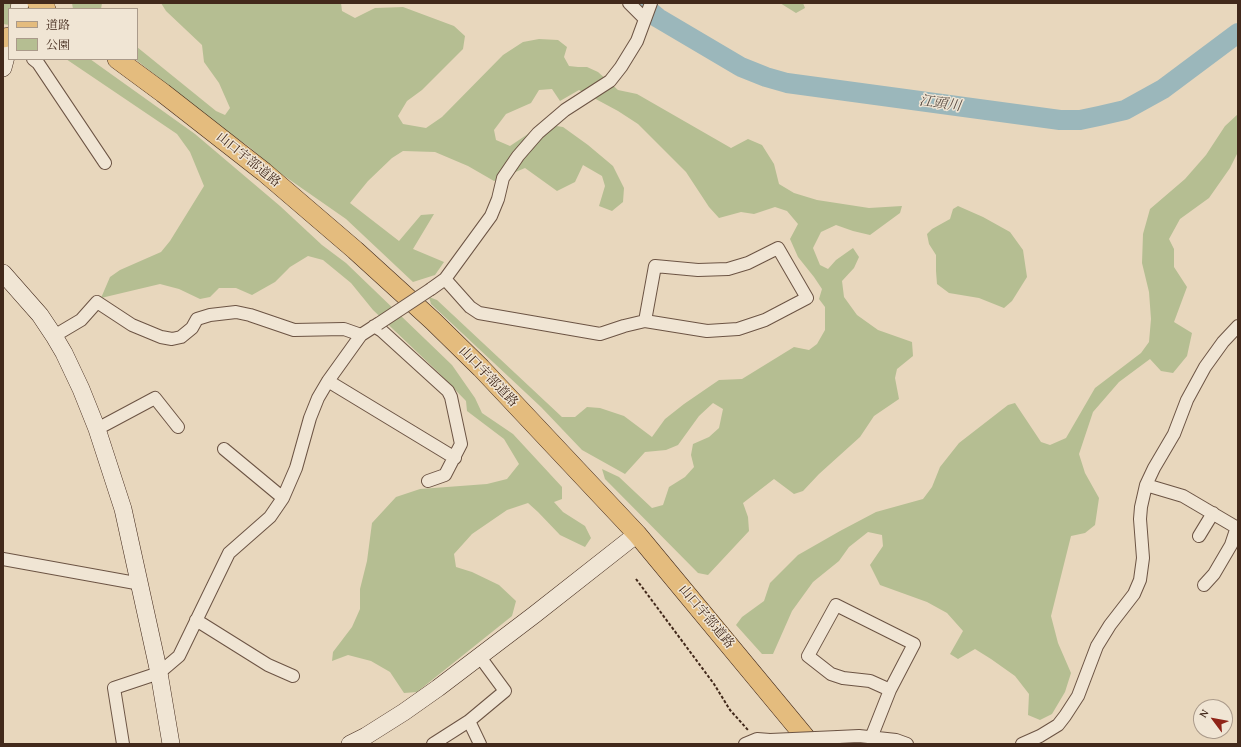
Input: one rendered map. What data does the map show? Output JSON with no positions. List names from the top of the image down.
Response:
{
  "streets": {
    "main road": ["山口宇部道路"]
  },
  "water": ["江頭川"],
  "legend": ["道路", "公園"],
  "north": "top left"
}
